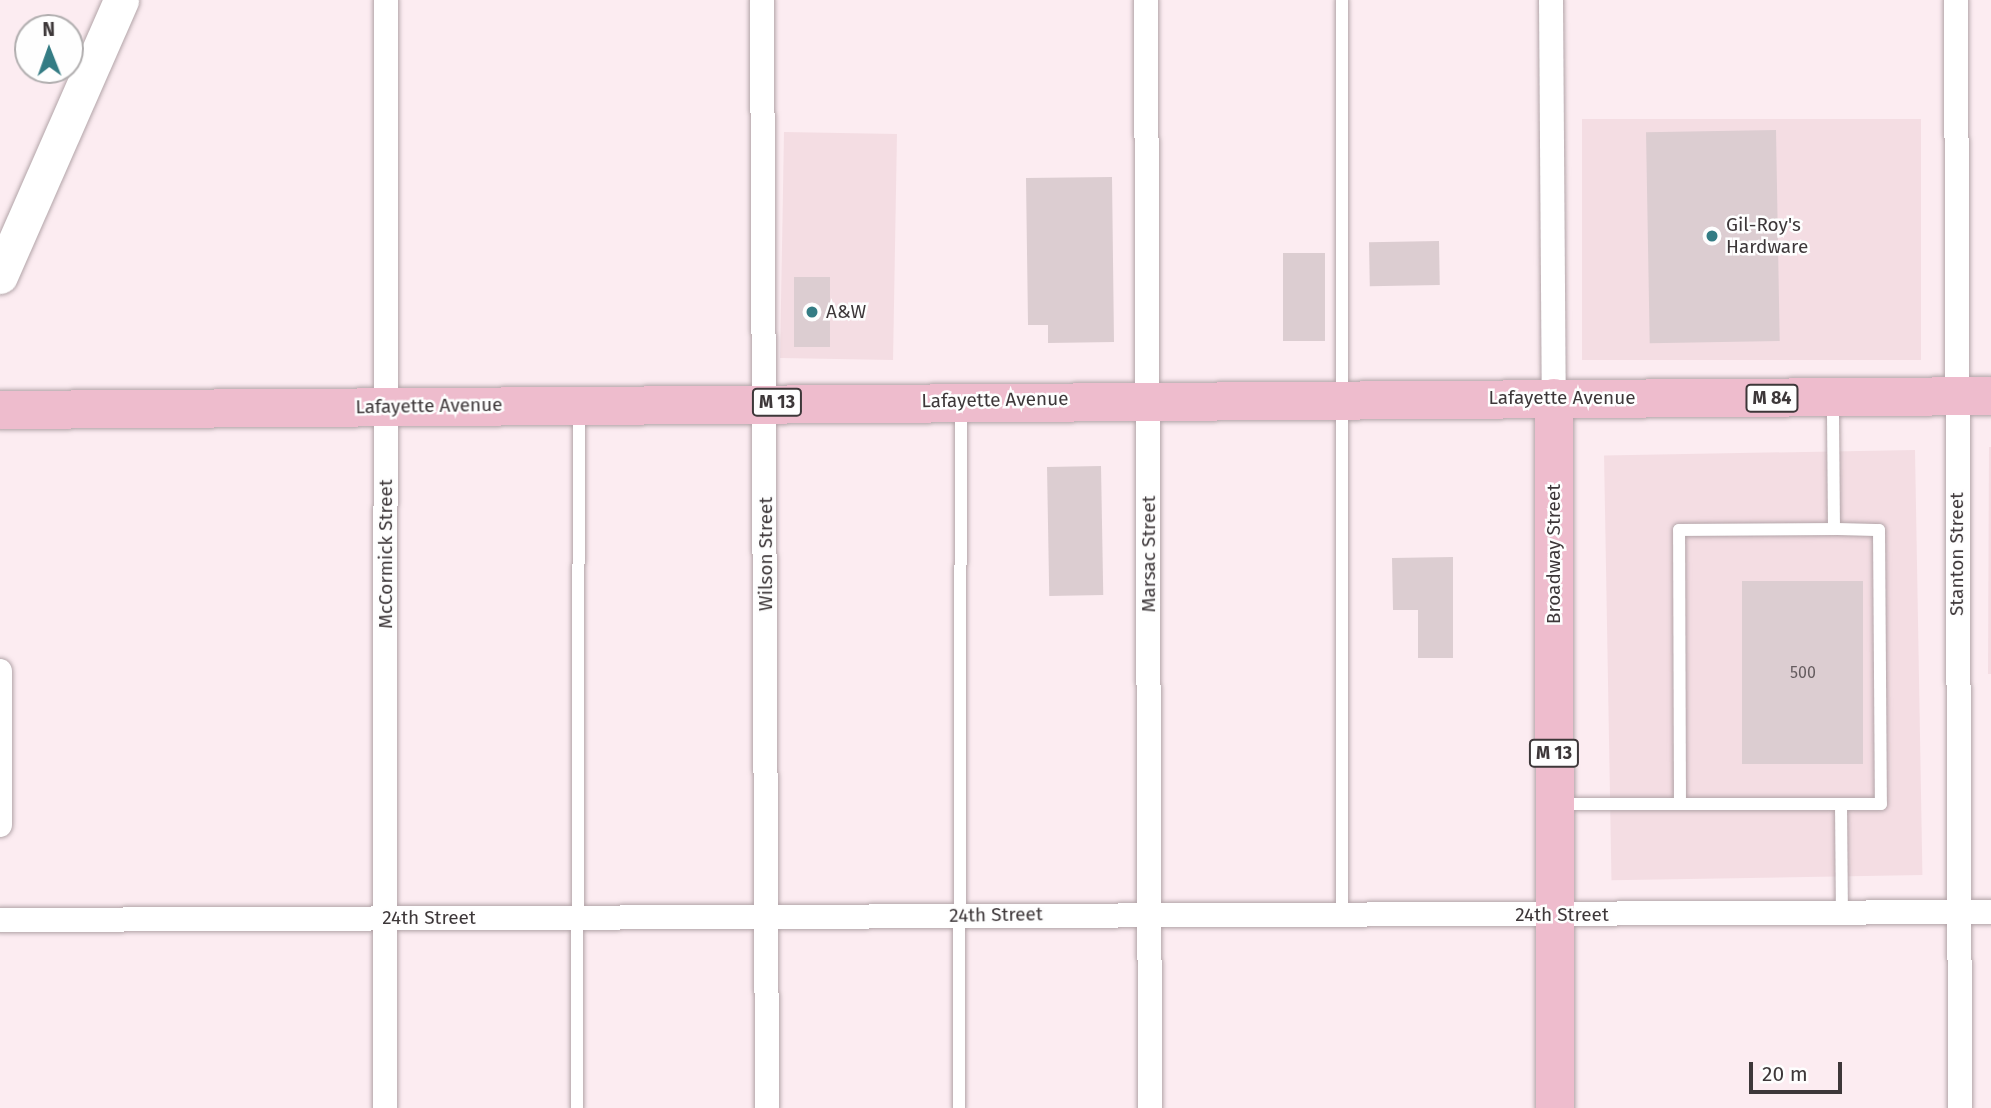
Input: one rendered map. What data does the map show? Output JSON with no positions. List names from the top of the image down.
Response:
{
  "streets": {
    "main road": [
      "Lafayette Avenue",
      "M 84",
      "M 13",
      "Broadway Street"
    ],
    "street": [
      "McCormick Street",
      "Wilson Street",
      "Marsac Street",
      "Stanton Street",
      "24th Street"
    ]
  },
  "crossings": [
    ["Lafayette Avenue", "McCormick Street"],
    ["Lafayette Avenue", "Wilson Street"],
    ["Lafayette Avenue", "Marsac Street"],
    ["Lafayette Avenue", "Broadway Street"],
    ["Lafayette Avenue", "Stanton Street"],
    ["McCormick Street", "24th Street"],
    ["Wilson Street", "24th Street"],
    ["Marsac Street", "24th Street"],
    ["Broadway Street", "24th Street"],
    ["Stanton Street", "24th Street"]
  ],
  "places": ["Gil-Roy's Hardware", "A&W"],
  "house_numbers": ["500"],
  "scale_bar": "20 m",
  "north": "top"
}
